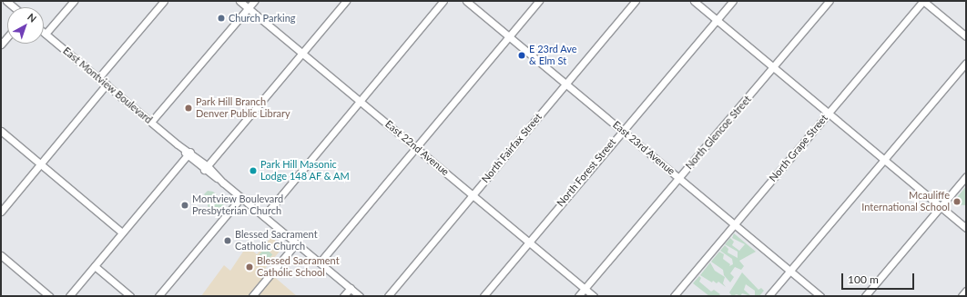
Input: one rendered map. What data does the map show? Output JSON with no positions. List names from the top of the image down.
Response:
{
  "streets": {
    "street": [
      "East Montview Boulevard",
      "North Glencoe Street",
      "East 22nd Avenue",
      "North Fairfax Street",
      "East 23rd Avenue",
      "North Grape Street",
      "North Forest Street"
    ]
  },
  "crossings": [
    ["North Glencoe Street", "East 22nd Avenue"],
    ["North Glencoe Street", "East 23rd Avenue"],
    ["East 22nd Avenue", "North Fairfax Street"],
    ["East 22nd Avenue", "North Forest Street"],
    ["North Fairfax Street", "East 23rd Avenue"],
    ["East 23rd Avenue", "North Grape Street"],
    ["East 23rd Avenue", "North Forest Street"]
  ],
  "places": [
    "Church Parking",
    "E 23rd Ave & Elm St",
    "Park Hill Branch Denver Public Library",
    "Park Hill Masonic Lodge 148 AF & AM",
    "Mcauliffe International School",
    "Montview Boulevard Presbyterian Church",
    "Blessed Sacrament Catholic Church",
    "Blessed Sacrament Catholic School"
  ],
  "scale_bar": "100 m",
  "north": "top right"
}
